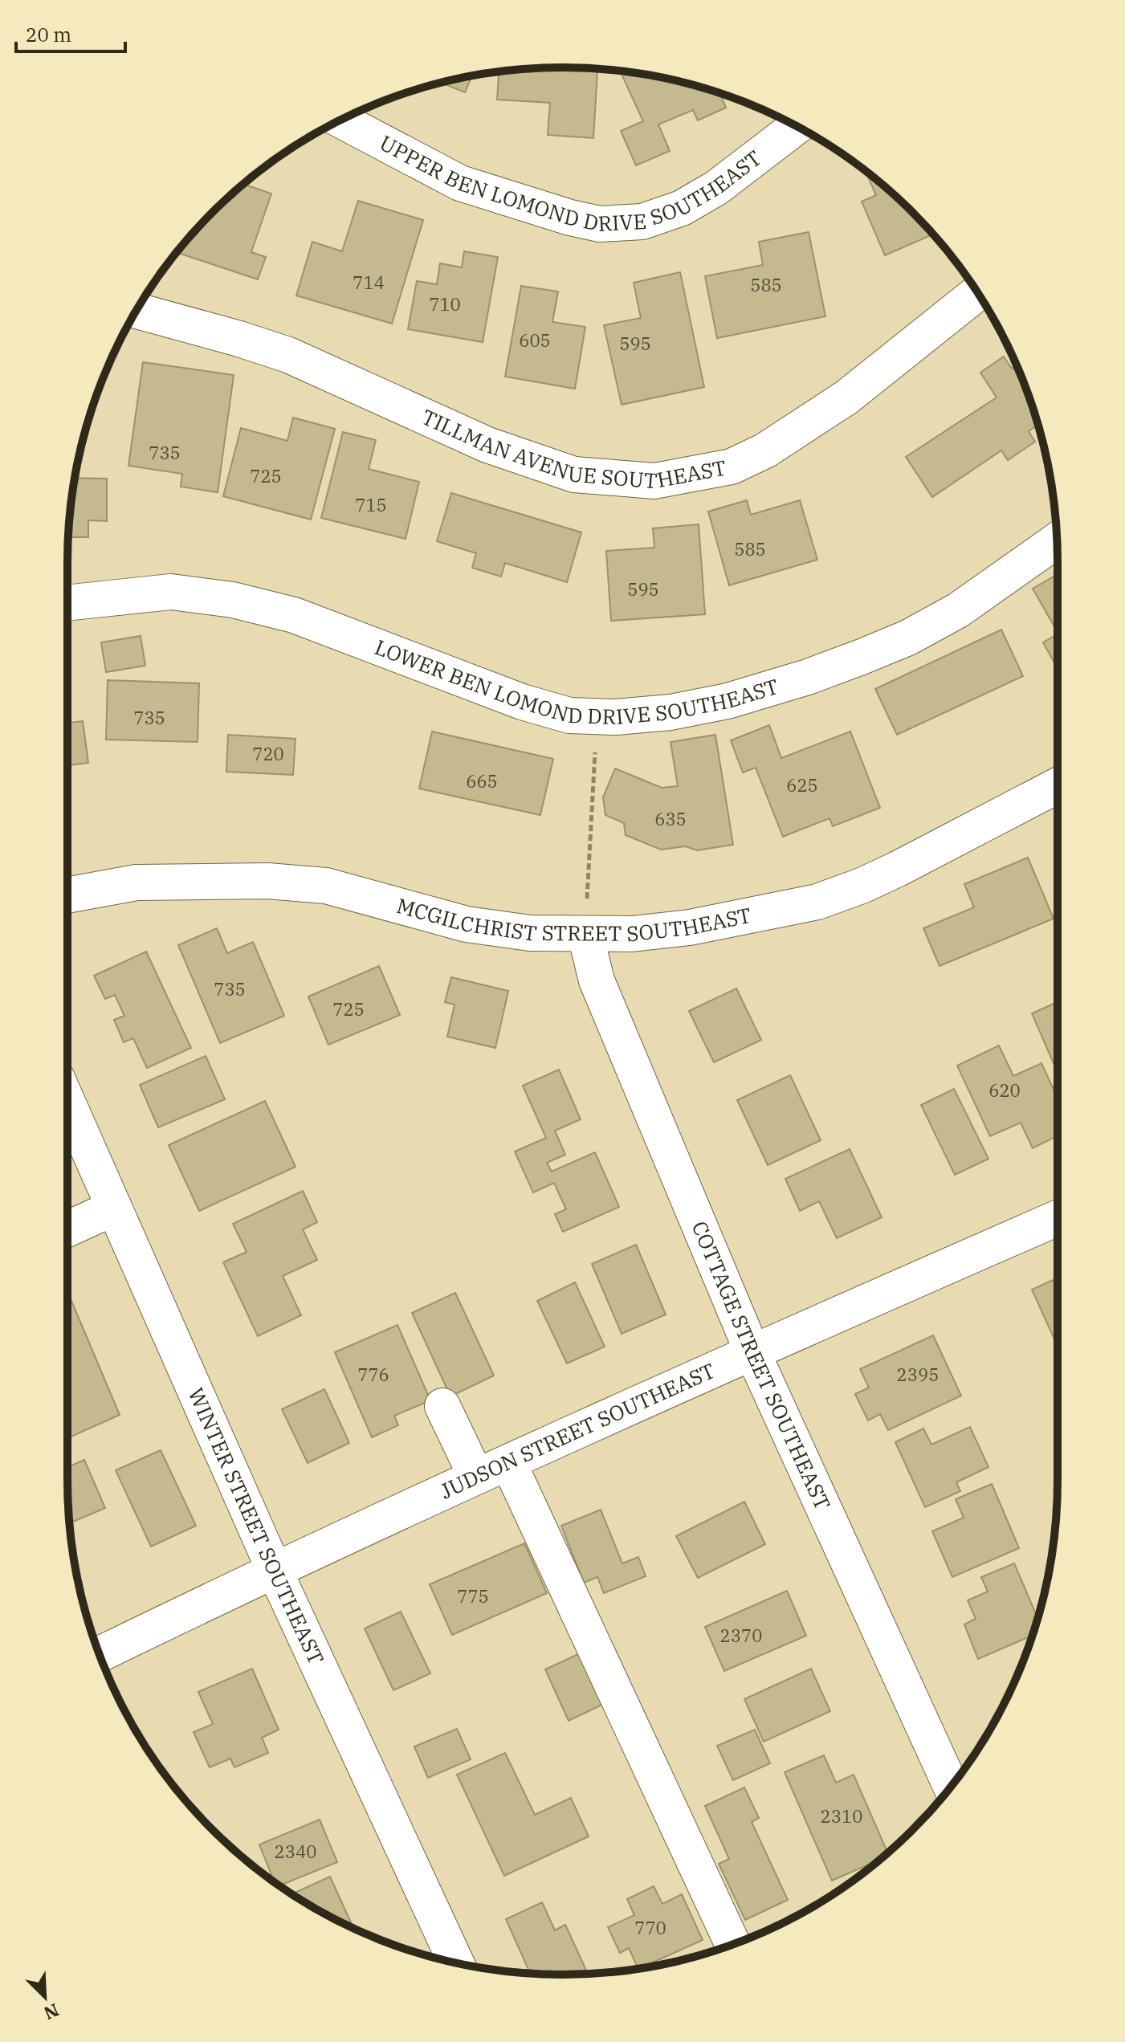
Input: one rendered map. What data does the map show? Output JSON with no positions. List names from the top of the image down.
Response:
{
  "streets": {
    "street": [
      "UPPER BEN LOMOND DRIVE SOUTHEAST",
      "TILLMAN AVENUE SOUTHEAST",
      "LOWER BEN LOMOND DRIVE SOUTHEAST",
      "MCGILCHRIST STREET SOUTHEAST",
      "COTTAGE STREET SOUTHEAST",
      "JUDSON STREET SOUTHEAST",
      "WINTER STREET SOUTHEAST"
    ]
  },
  "crossings": [
    ["MCGILCHRIST STREET SOUTHEAST", "COTTAGE STREET SOUTHEAST"],
    ["COTTAGE STREET SOUTHEAST", "JUDSON STREET SOUTHEAST"],
    ["JUDSON STREET SOUTHEAST", "WINTER STREET SOUTHEAST"]
  ],
  "house_numbers": [
    "714",
    "585",
    "710",
    "605",
    "595",
    "735",
    "725",
    "715",
    "585",
    "595",
    "735",
    "720",
    "665",
    "625",
    "635",
    "735",
    "725",
    "620",
    "776",
    "2395",
    "775",
    "2370",
    "2310",
    "2340",
    "770"
  ],
  "scale_bar": "20 m",
  "north": "bottom right"
}
